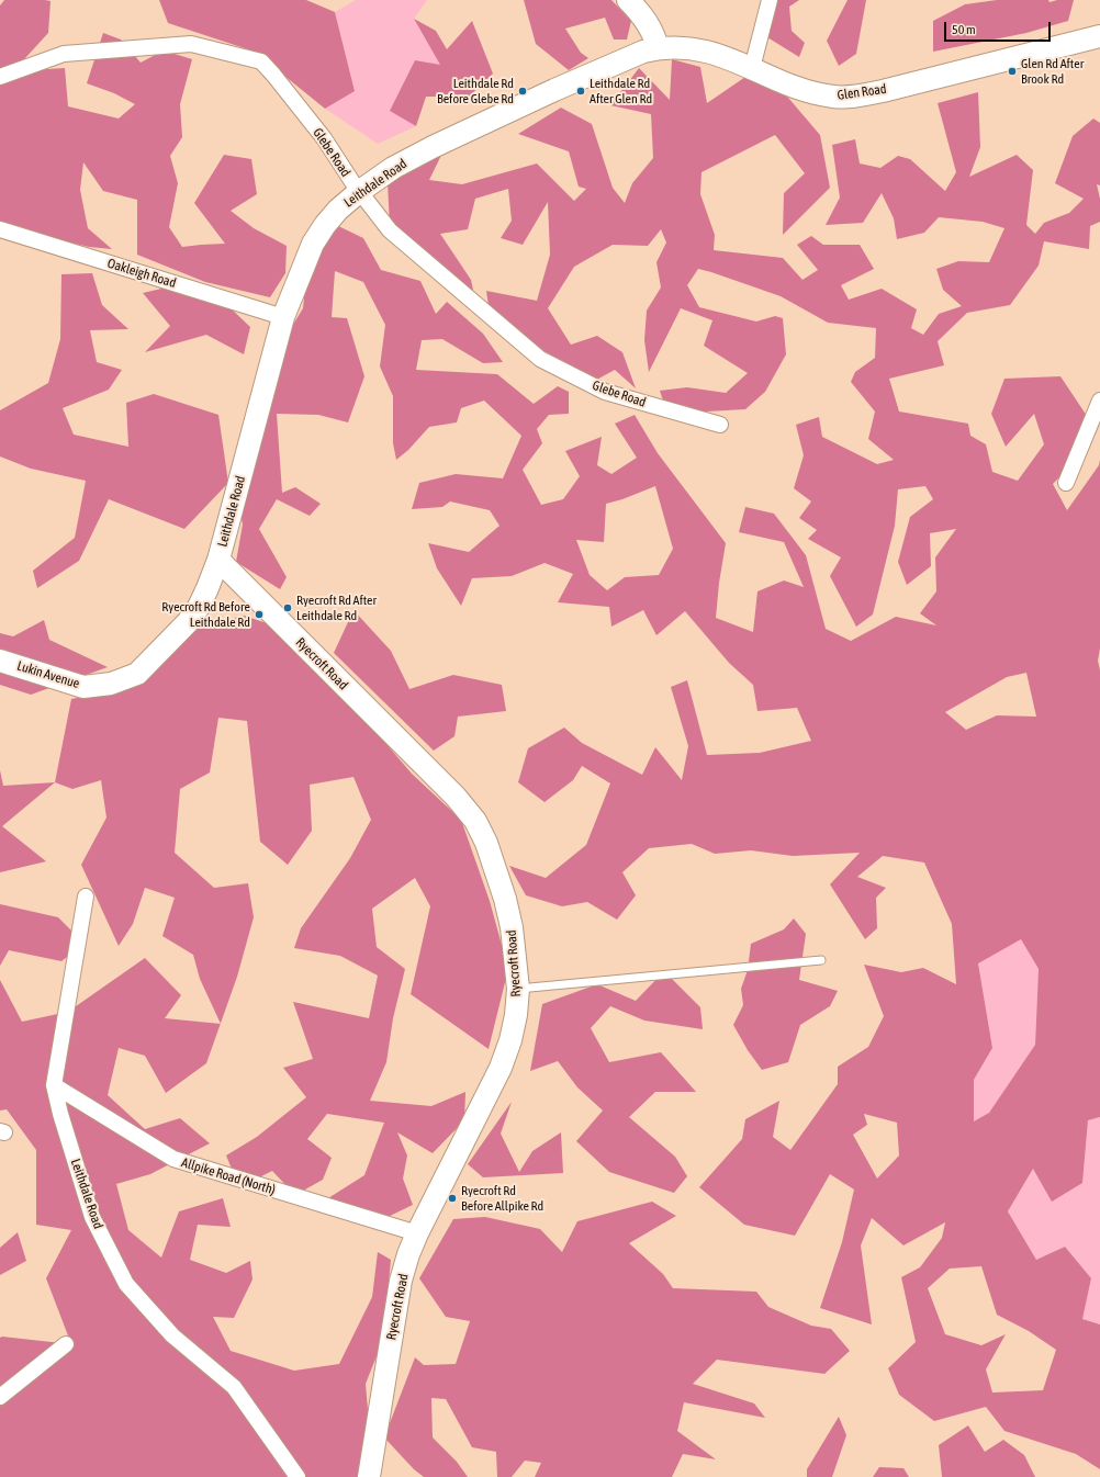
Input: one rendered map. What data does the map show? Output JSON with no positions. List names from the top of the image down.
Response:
{
  "streets": {
    "street": [
      "Glen Road",
      "Glebe Road",
      "Leithdale Road",
      "Oakleigh Road",
      "Ryecroft Road",
      "Lukin Avenue",
      "Allpike Road (North)"
    ]
  },
  "crossings": [
    ["Glen Road", "Leithdale Road"],
    ["Glebe Road", "Leithdale Road"],
    ["Leithdale Road", "Oakleigh Road"],
    ["Leithdale Road", "Ryecroft Road"],
    ["Leithdale Road", "Lukin Avenue"],
    ["Leithdale Road", "Allpike Road (North)"],
    ["Ryecroft Road", "Lukin Avenue"],
    ["Ryecroft Road", "Allpike Road (North)"]
  ],
  "places": [
    "Glen Rd After Brook Rd",
    "Leithdale Rd Before Glebe Rd",
    "Leithdale Rd After Glen Rd",
    "Ryecroft Rd After Leithdale Rd",
    "Ryecroft Rd Before Leithdale Rd",
    "Ryecroft Rd Before Allpike Rd"
  ],
  "scale_bar": "50 m"
}
